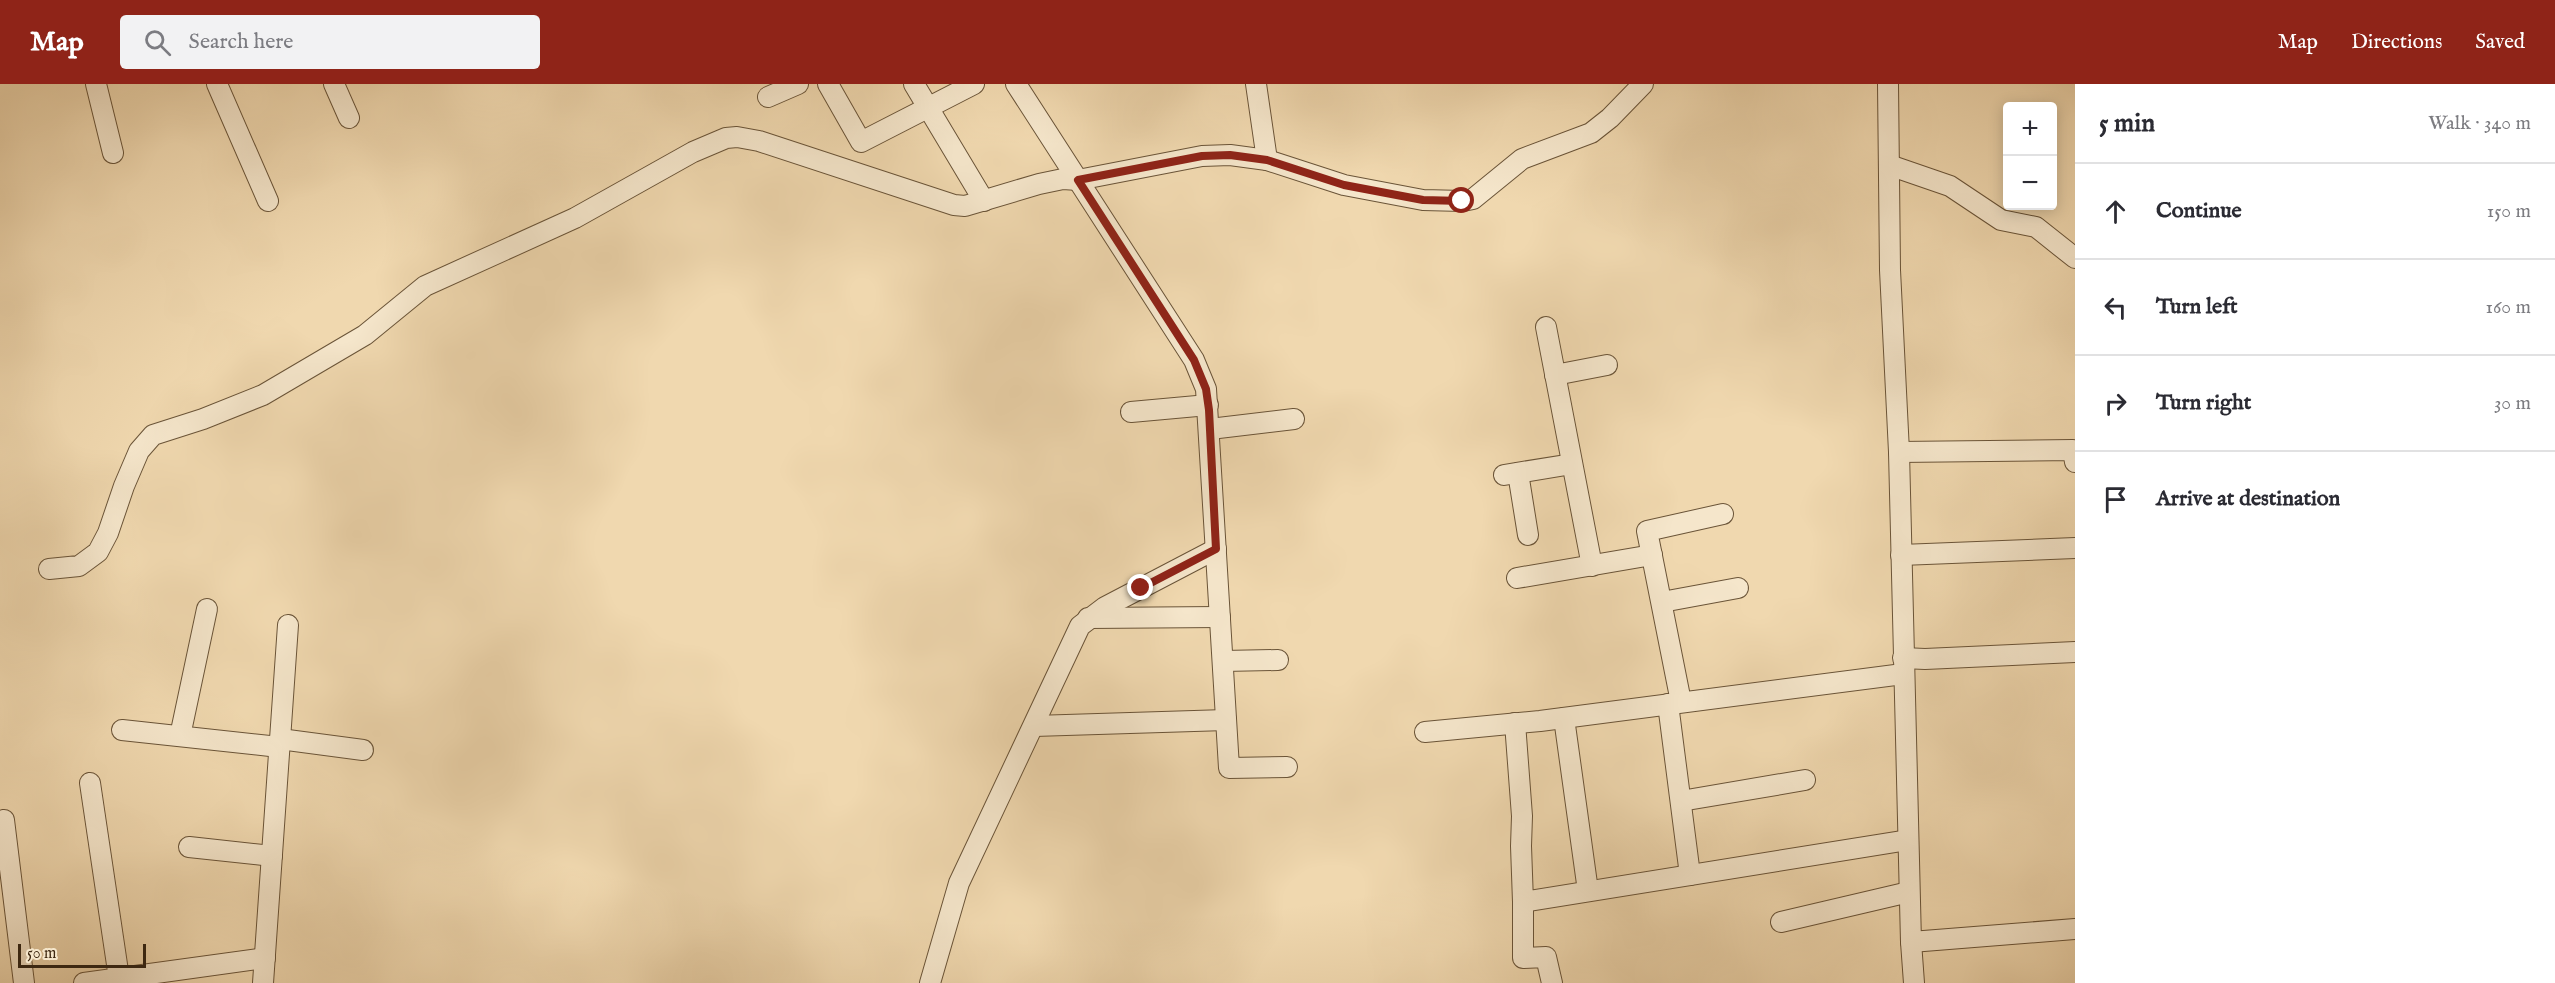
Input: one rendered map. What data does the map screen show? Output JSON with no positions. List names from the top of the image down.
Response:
{
  "scale_bar": "50 m",
  "page": {
    "header": "Map",
    "search": "Search here",
    "nav": ["Map", "Directions", "Saved"],
    "heading": ["5 min", "Walk · 340 m"],
    "map_buttons": ["+", "−"],
    "list": [
      ["Continue", "150 m"],
      ["Turn left", "160 m"],
      ["Turn right", "30 m"],
      "Arrive at destination"
    ],
    "scale": "50 m"
  }
}
